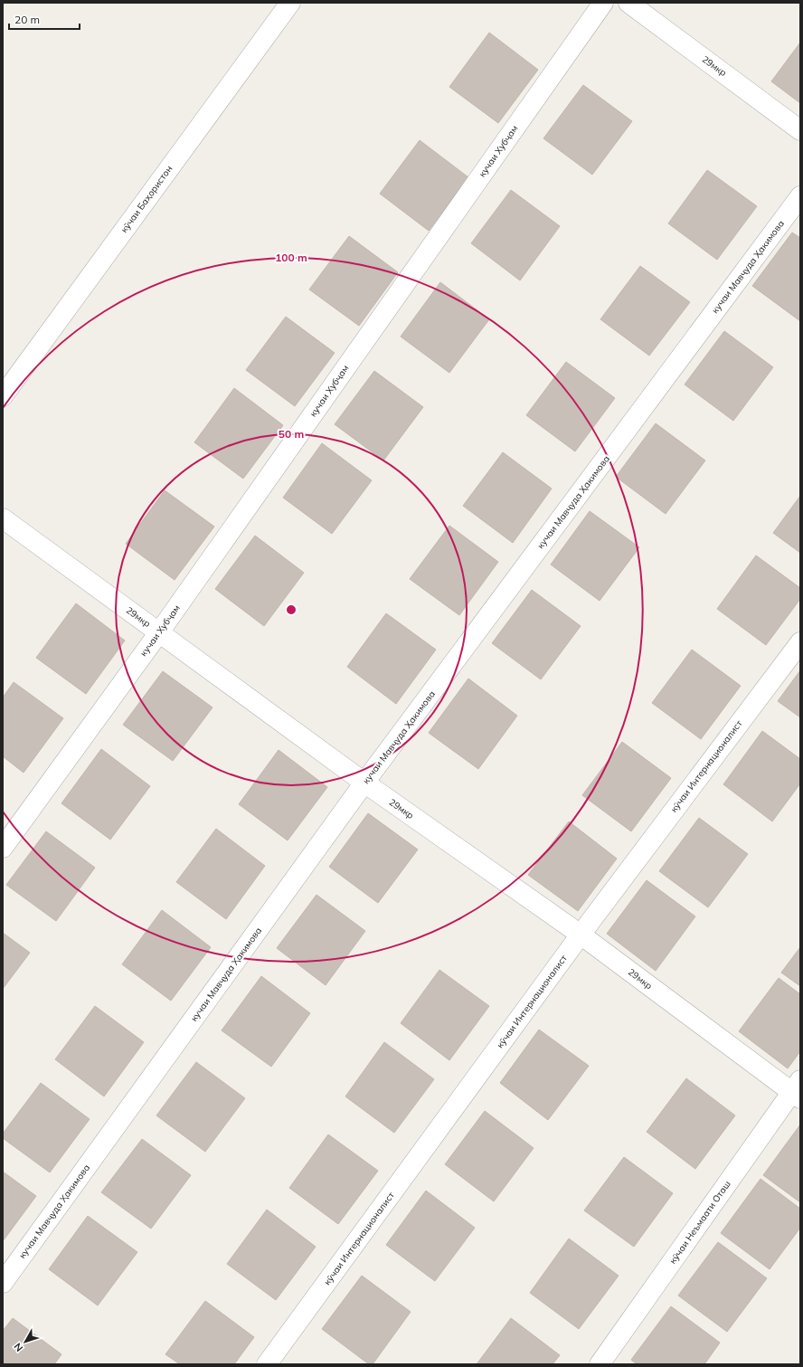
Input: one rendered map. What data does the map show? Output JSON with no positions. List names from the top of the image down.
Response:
{
  "streets": {
    "street": [
      "29мкр",
      "кучаи Хубҷам",
      "кӯчаи Баҳористон",
      "кучаи Мавҷуда Ҳакимова",
      "кӯчаи Интернационалист",
      "кӯчаи Неъмаати Оташ"
    ]
  },
  "crossings": [
    ["29мкр", "кучаи Хубҷам"],
    ["29мкр", "кучаи Мавҷуда Ҳакимова"],
    ["29мкр", "кӯчаи Интернационалист"],
    ["29мкр", "кӯчаи Неъмаати Оташ"]
  ],
  "scale_bar": "20 m",
  "north": "bottom left",
  "rings": ["100 m", "50 m"]
}
